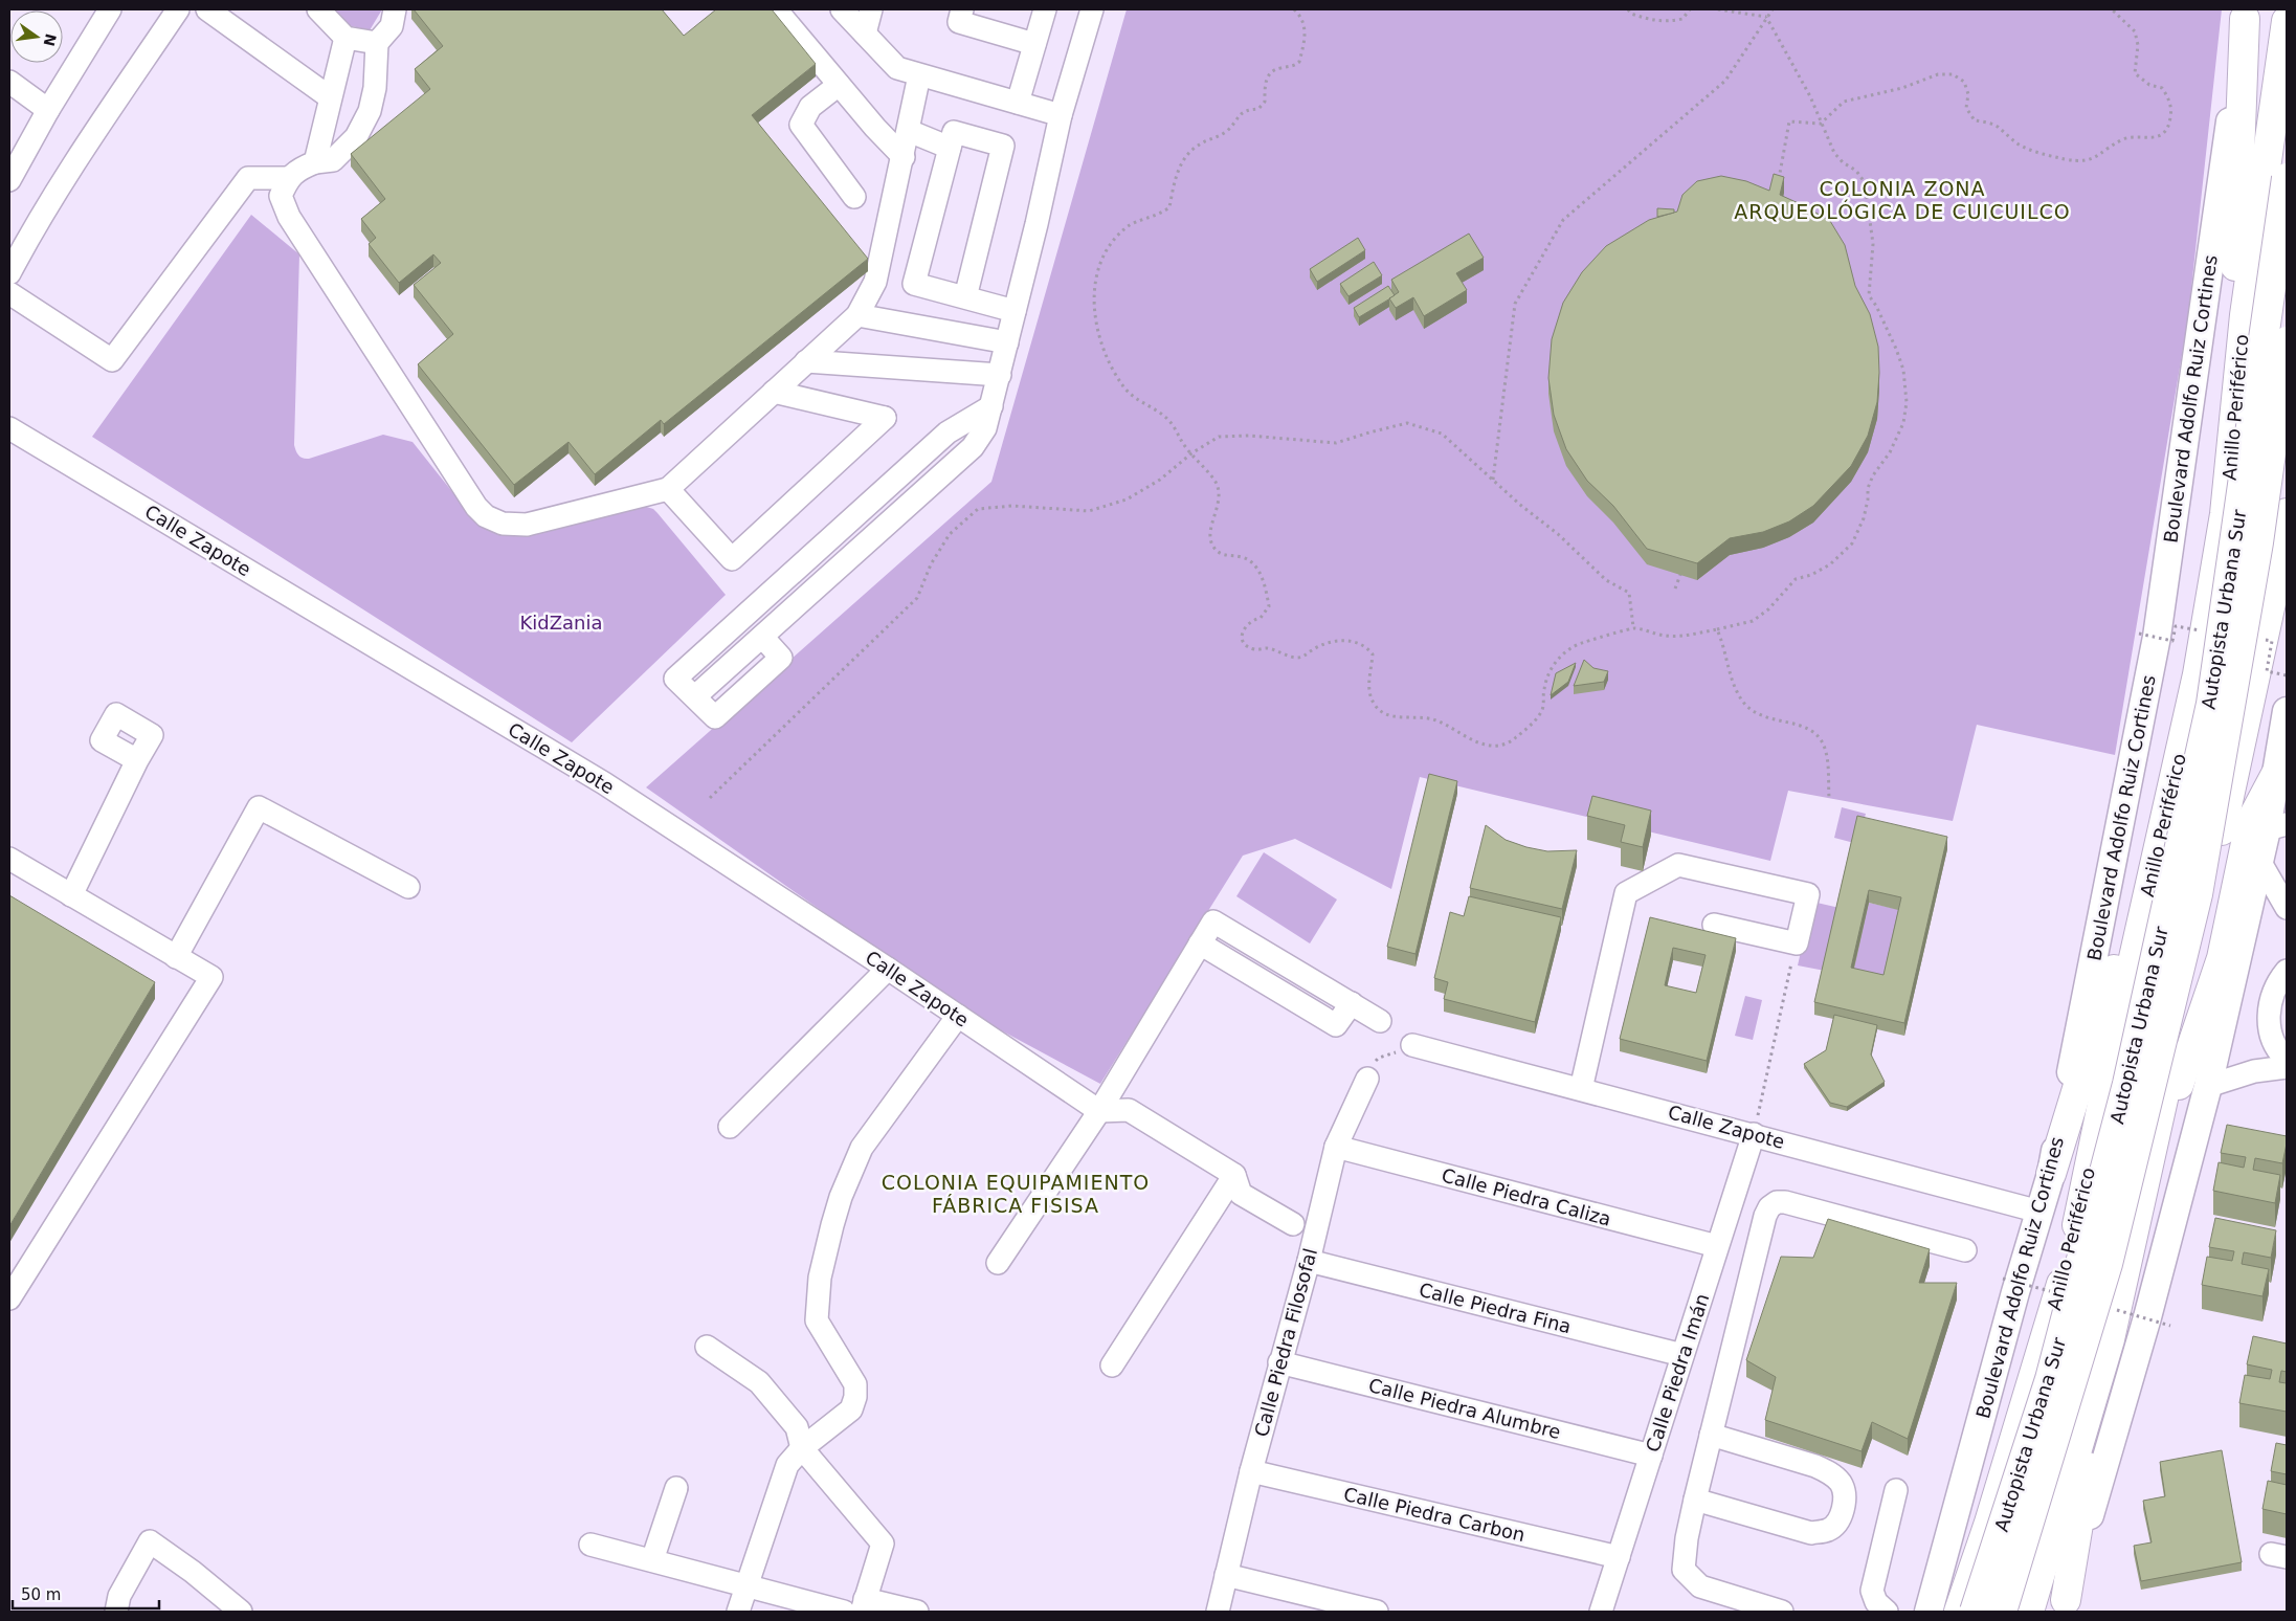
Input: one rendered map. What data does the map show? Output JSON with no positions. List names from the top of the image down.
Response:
{
  "streets": {
    "highway": ["Anillo Periférico", "Autopista Urbana Sur"],
    "main road": ["Boulevard Adolfo Ruiz Cortines"],
    "street": [
      "Calle Zapote",
      "Calle Piedra Caliza",
      "Calle Piedra Fina",
      "Calle Piedra Filosofal",
      "Calle Piedra Imán",
      "Calle Piedra Alumbre",
      "Calle Piedra Carbon"
    ]
  },
  "crossings": [
    ["Boulevard Adolfo Ruiz Cortines", "Calle Zapote"],
    ["Calle Zapote", "Calle Piedra Imán"],
    ["Calle Piedra Caliza", "Calle Piedra Filosofal"],
    ["Calle Piedra Caliza", "Calle Piedra Imán"],
    ["Calle Piedra Fina", "Calle Piedra Filosofal"],
    ["Calle Piedra Fina", "Calle Piedra Imán"],
    ["Calle Piedra Filosofal", "Calle Piedra Alumbre"],
    ["Calle Piedra Filosofal", "Calle Piedra Carbon"],
    ["Calle Piedra Imán", "Calle Piedra Alumbre"],
    ["Calle Piedra Imán", "Calle Piedra Carbon"]
  ],
  "districts": ["COLONIA ZONA ARQUEOLÓGICA DE CUICUILCO", "COLONIA EQUIPAMIENTO FÁBRICA FISISA"],
  "parks": ["KidZania"],
  "scale_bar": "50 m",
  "north": "right"
}
